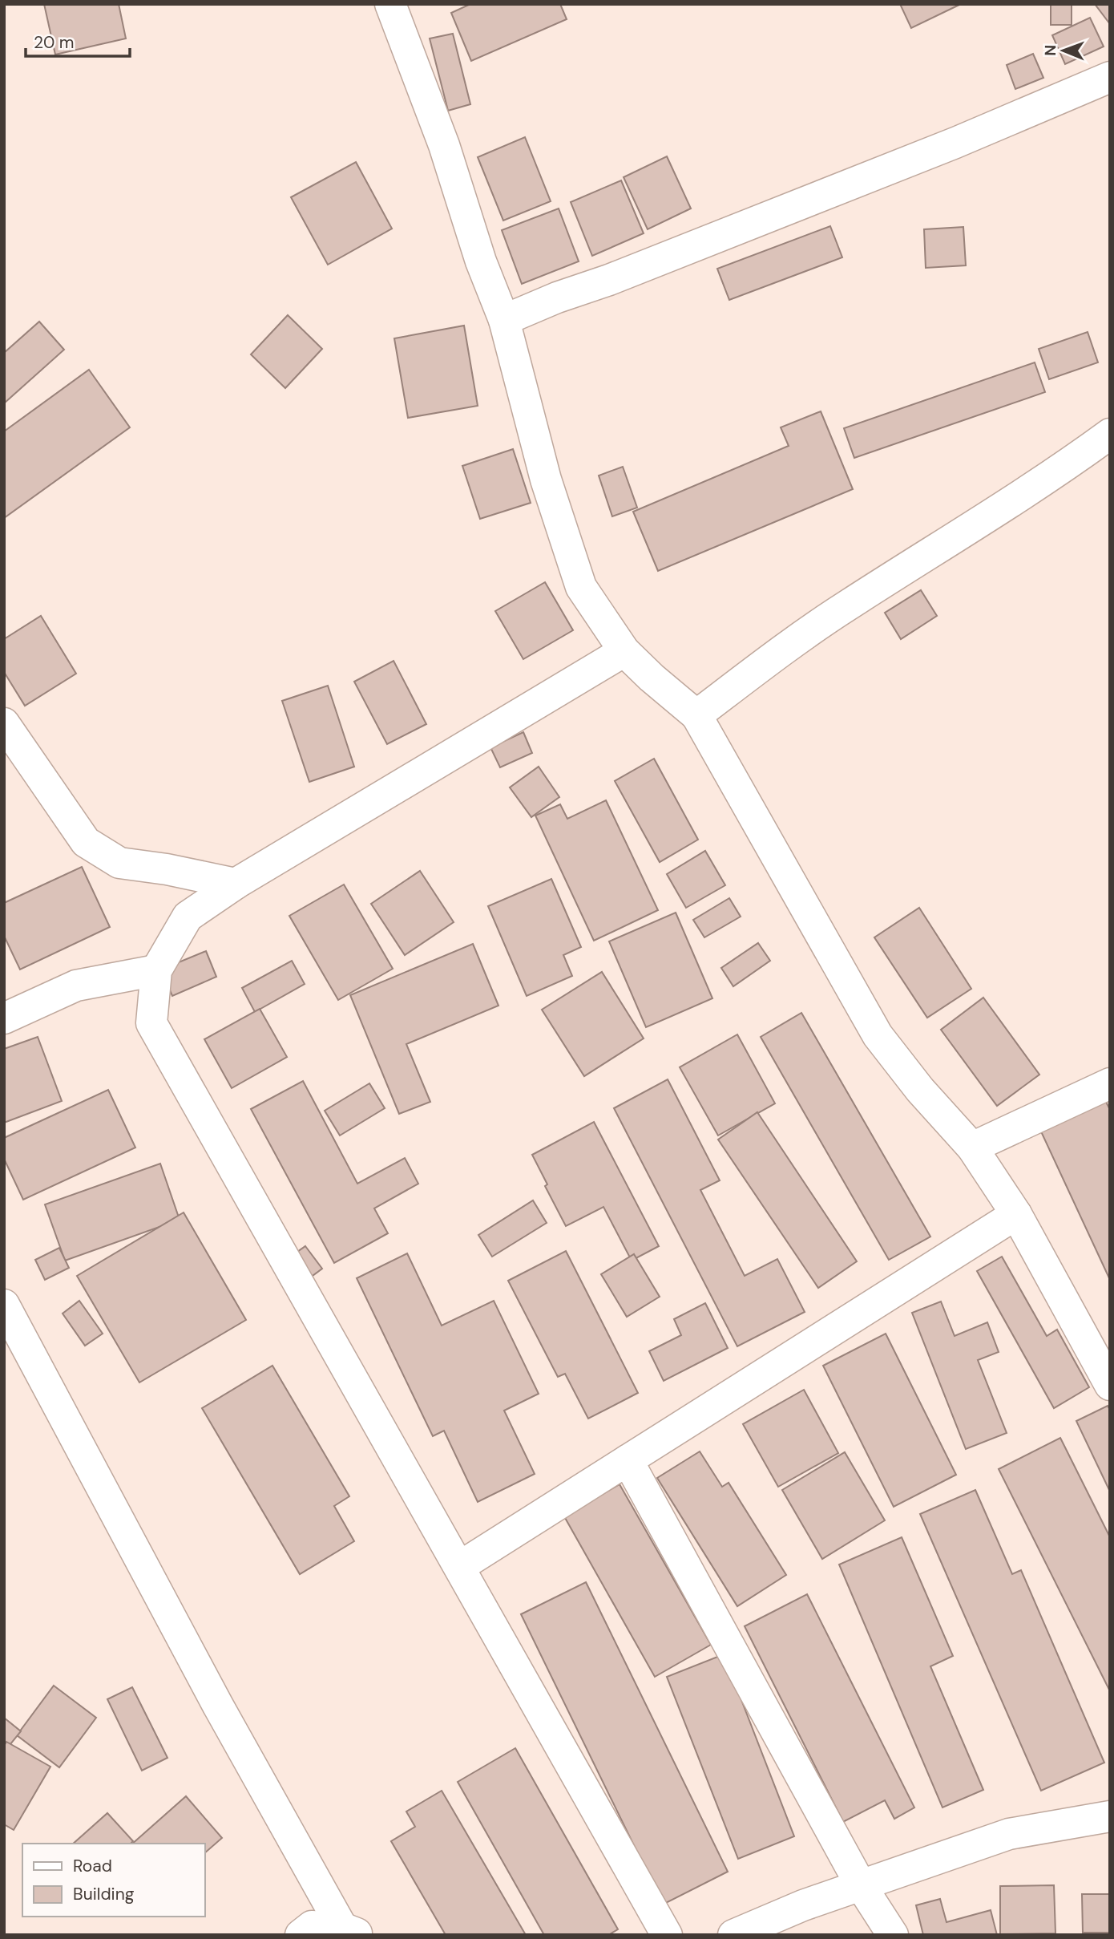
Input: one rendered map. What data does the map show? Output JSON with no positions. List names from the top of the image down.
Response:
{
  "legend": ["Road", "Building"],
  "scale_bar": "20 m",
  "north": "left"
}
